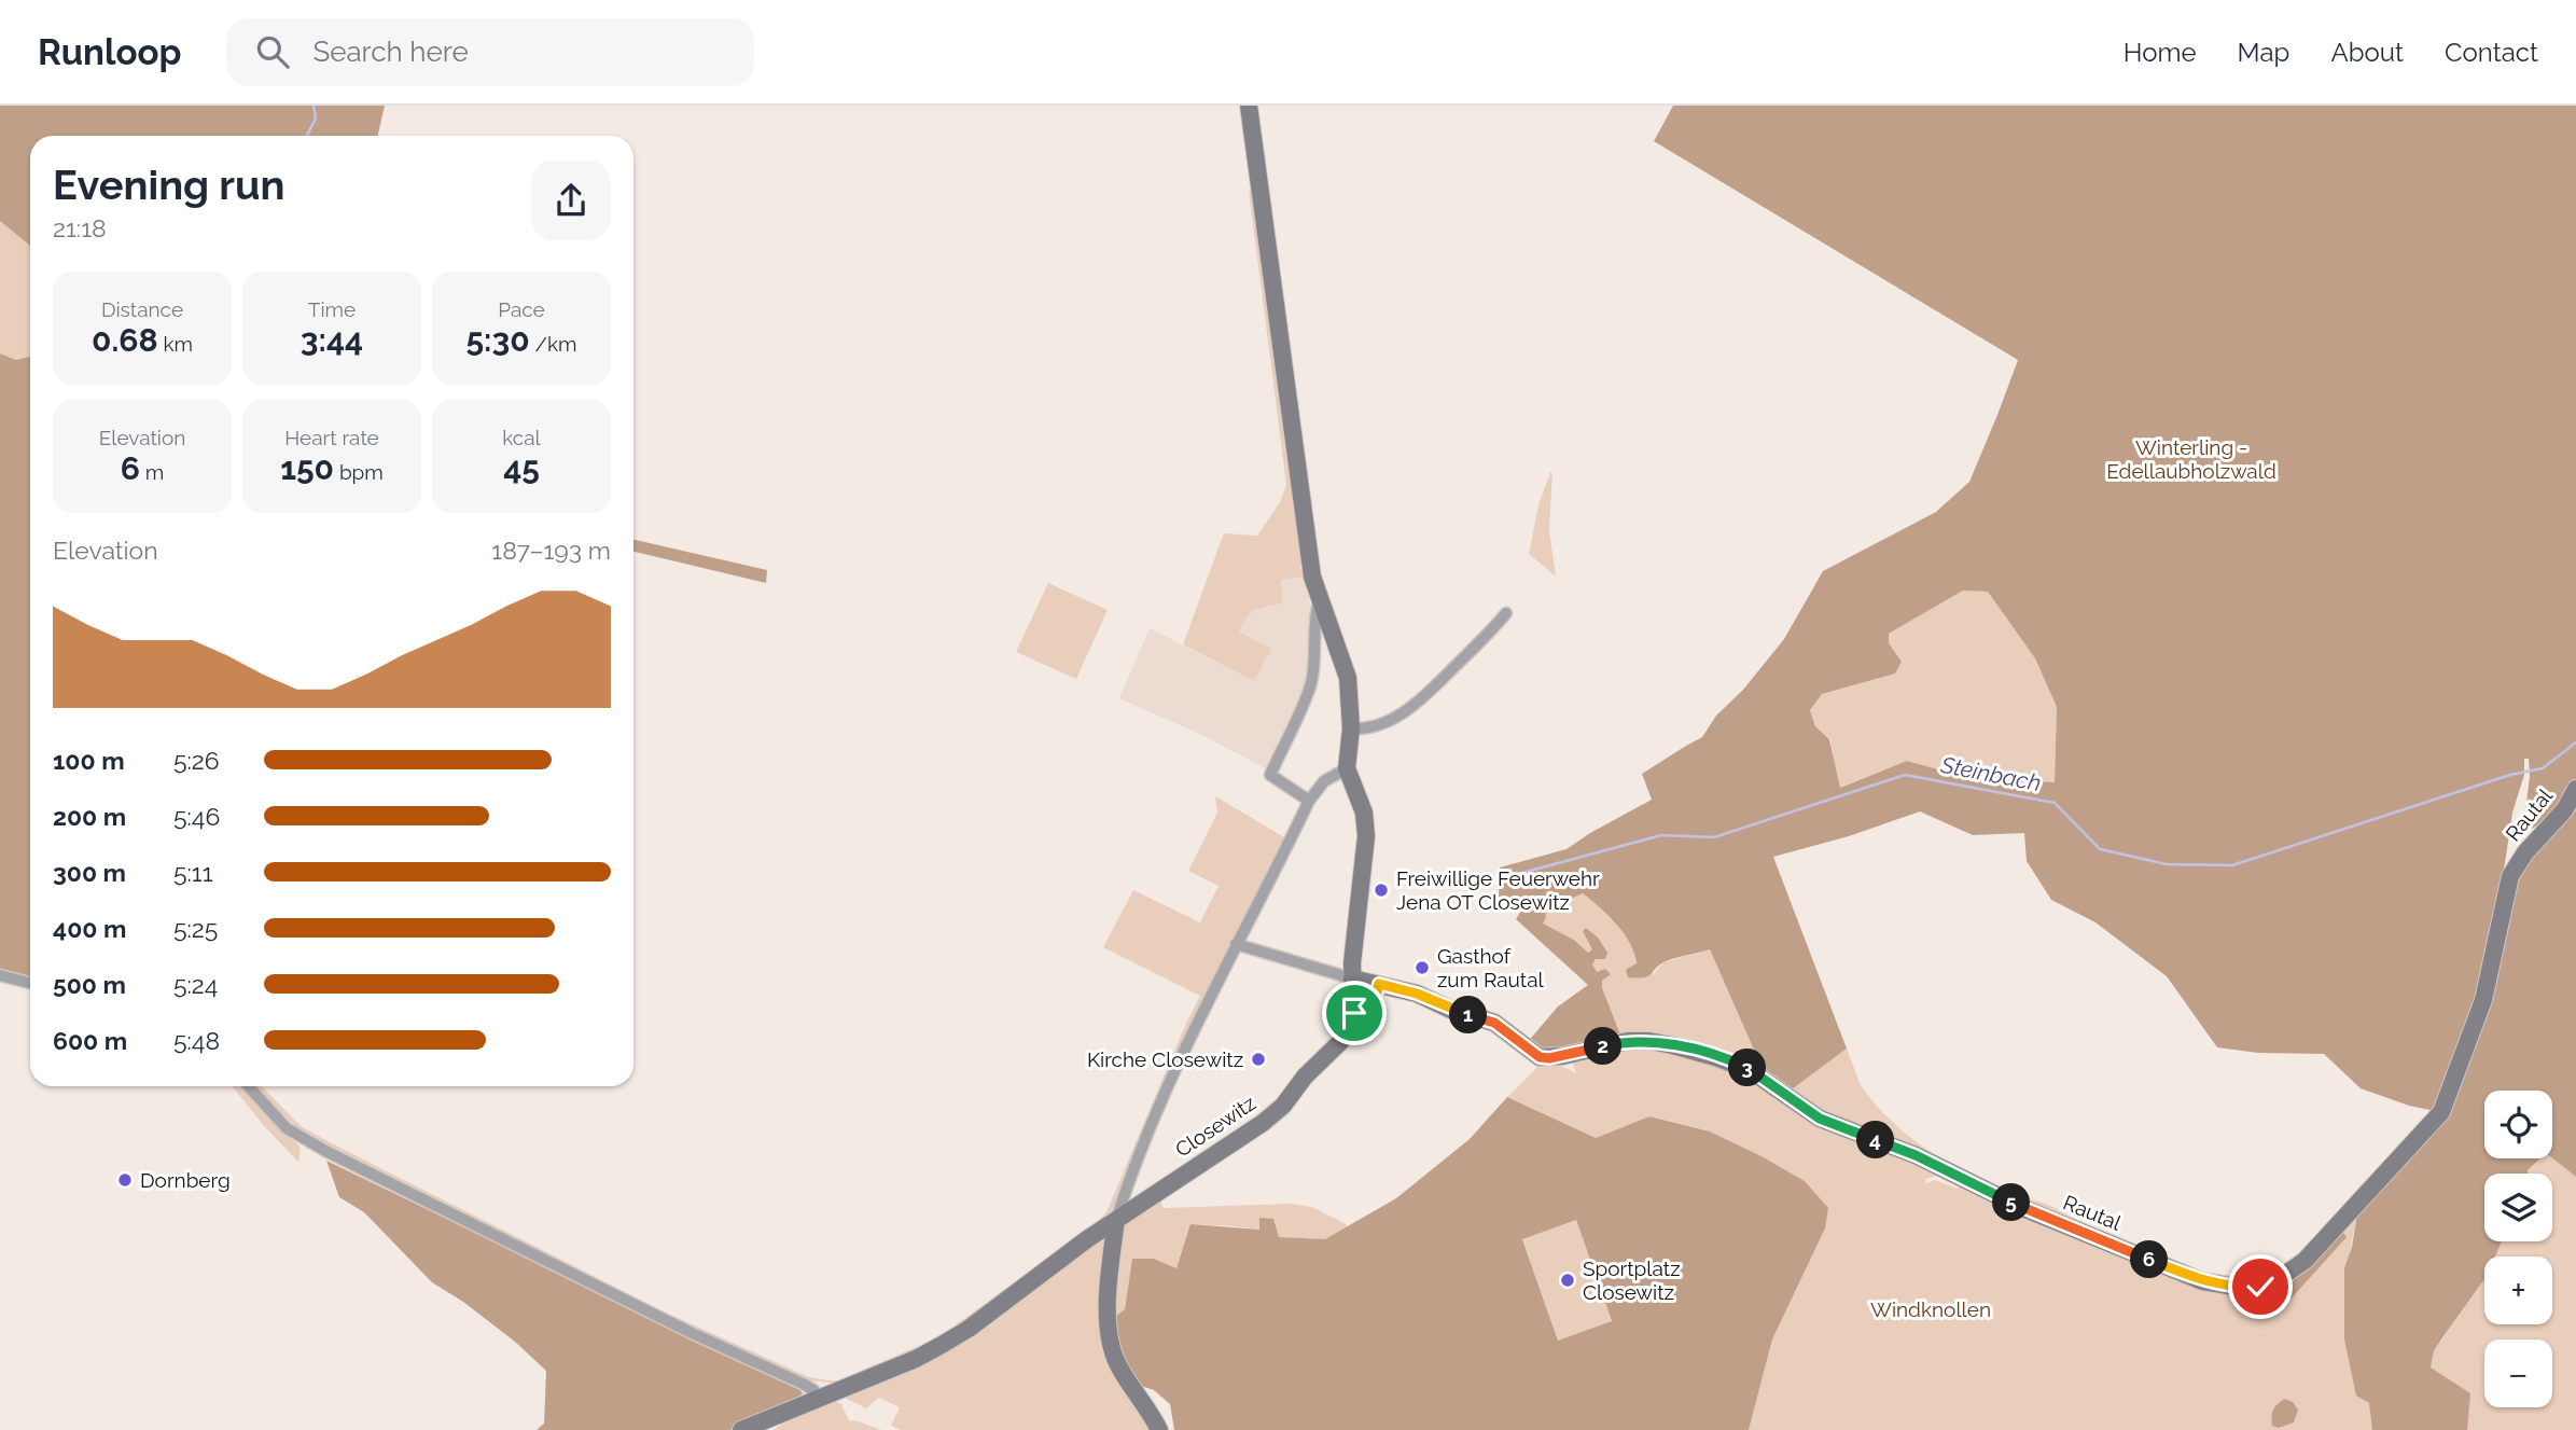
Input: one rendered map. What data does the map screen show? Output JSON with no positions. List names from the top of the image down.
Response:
{
  "streets": {
    "street": ["Rautal", "Closewitz"]
  },
  "crossings": [
    ["Rautal", "Closewitz"]
  ],
  "water": ["Steinbach"],
  "parks": ["Winterling - Edellaubholzwald", "Windknollen"],
  "places": [
    "Freiwillige Feuerwehr Jena OT Closewitz",
    "Gasthof zum Rautal",
    "Kirche Closewitz",
    "Dornberg",
    "Sportplatz Closewitz"
  ],
  "page": {
    "header": "Runloop",
    "search": "Search here",
    "nav": [
      "Home",
      "Map",
      "About",
      "Contact"
    ],
    "heading": ["Evening run", "21:18"],
    "stats": [
      ["Distance", "0.68 km"],
      ["Time", "3:44"],
      ["Pace", "5:30 /km"],
      ["Elevation", "6 m"],
      ["Heart rate", "150 bpm"],
      ["kcal", "45"]
    ],
    "chart": ["Elevation", "187–193 m"],
    "list": [
      {
        "name": "100 m",
        "note": "5:26"
      },
      {
        "name": "200 m",
        "note": "5:46"
      },
      {
        "name": "300 m",
        "note": "5:11"
      },
      {
        "name": "400 m",
        "note": "5:25"
      },
      {
        "name": "500 m",
        "note": "5:24"
      },
      {
        "name": "600 m",
        "note": "5:48"
      }
    ],
    "pins": [
      "1",
      "2",
      "3",
      "4",
      "5",
      "6"
    ],
    "map_buttons": ["+", "−"]
  }
}
